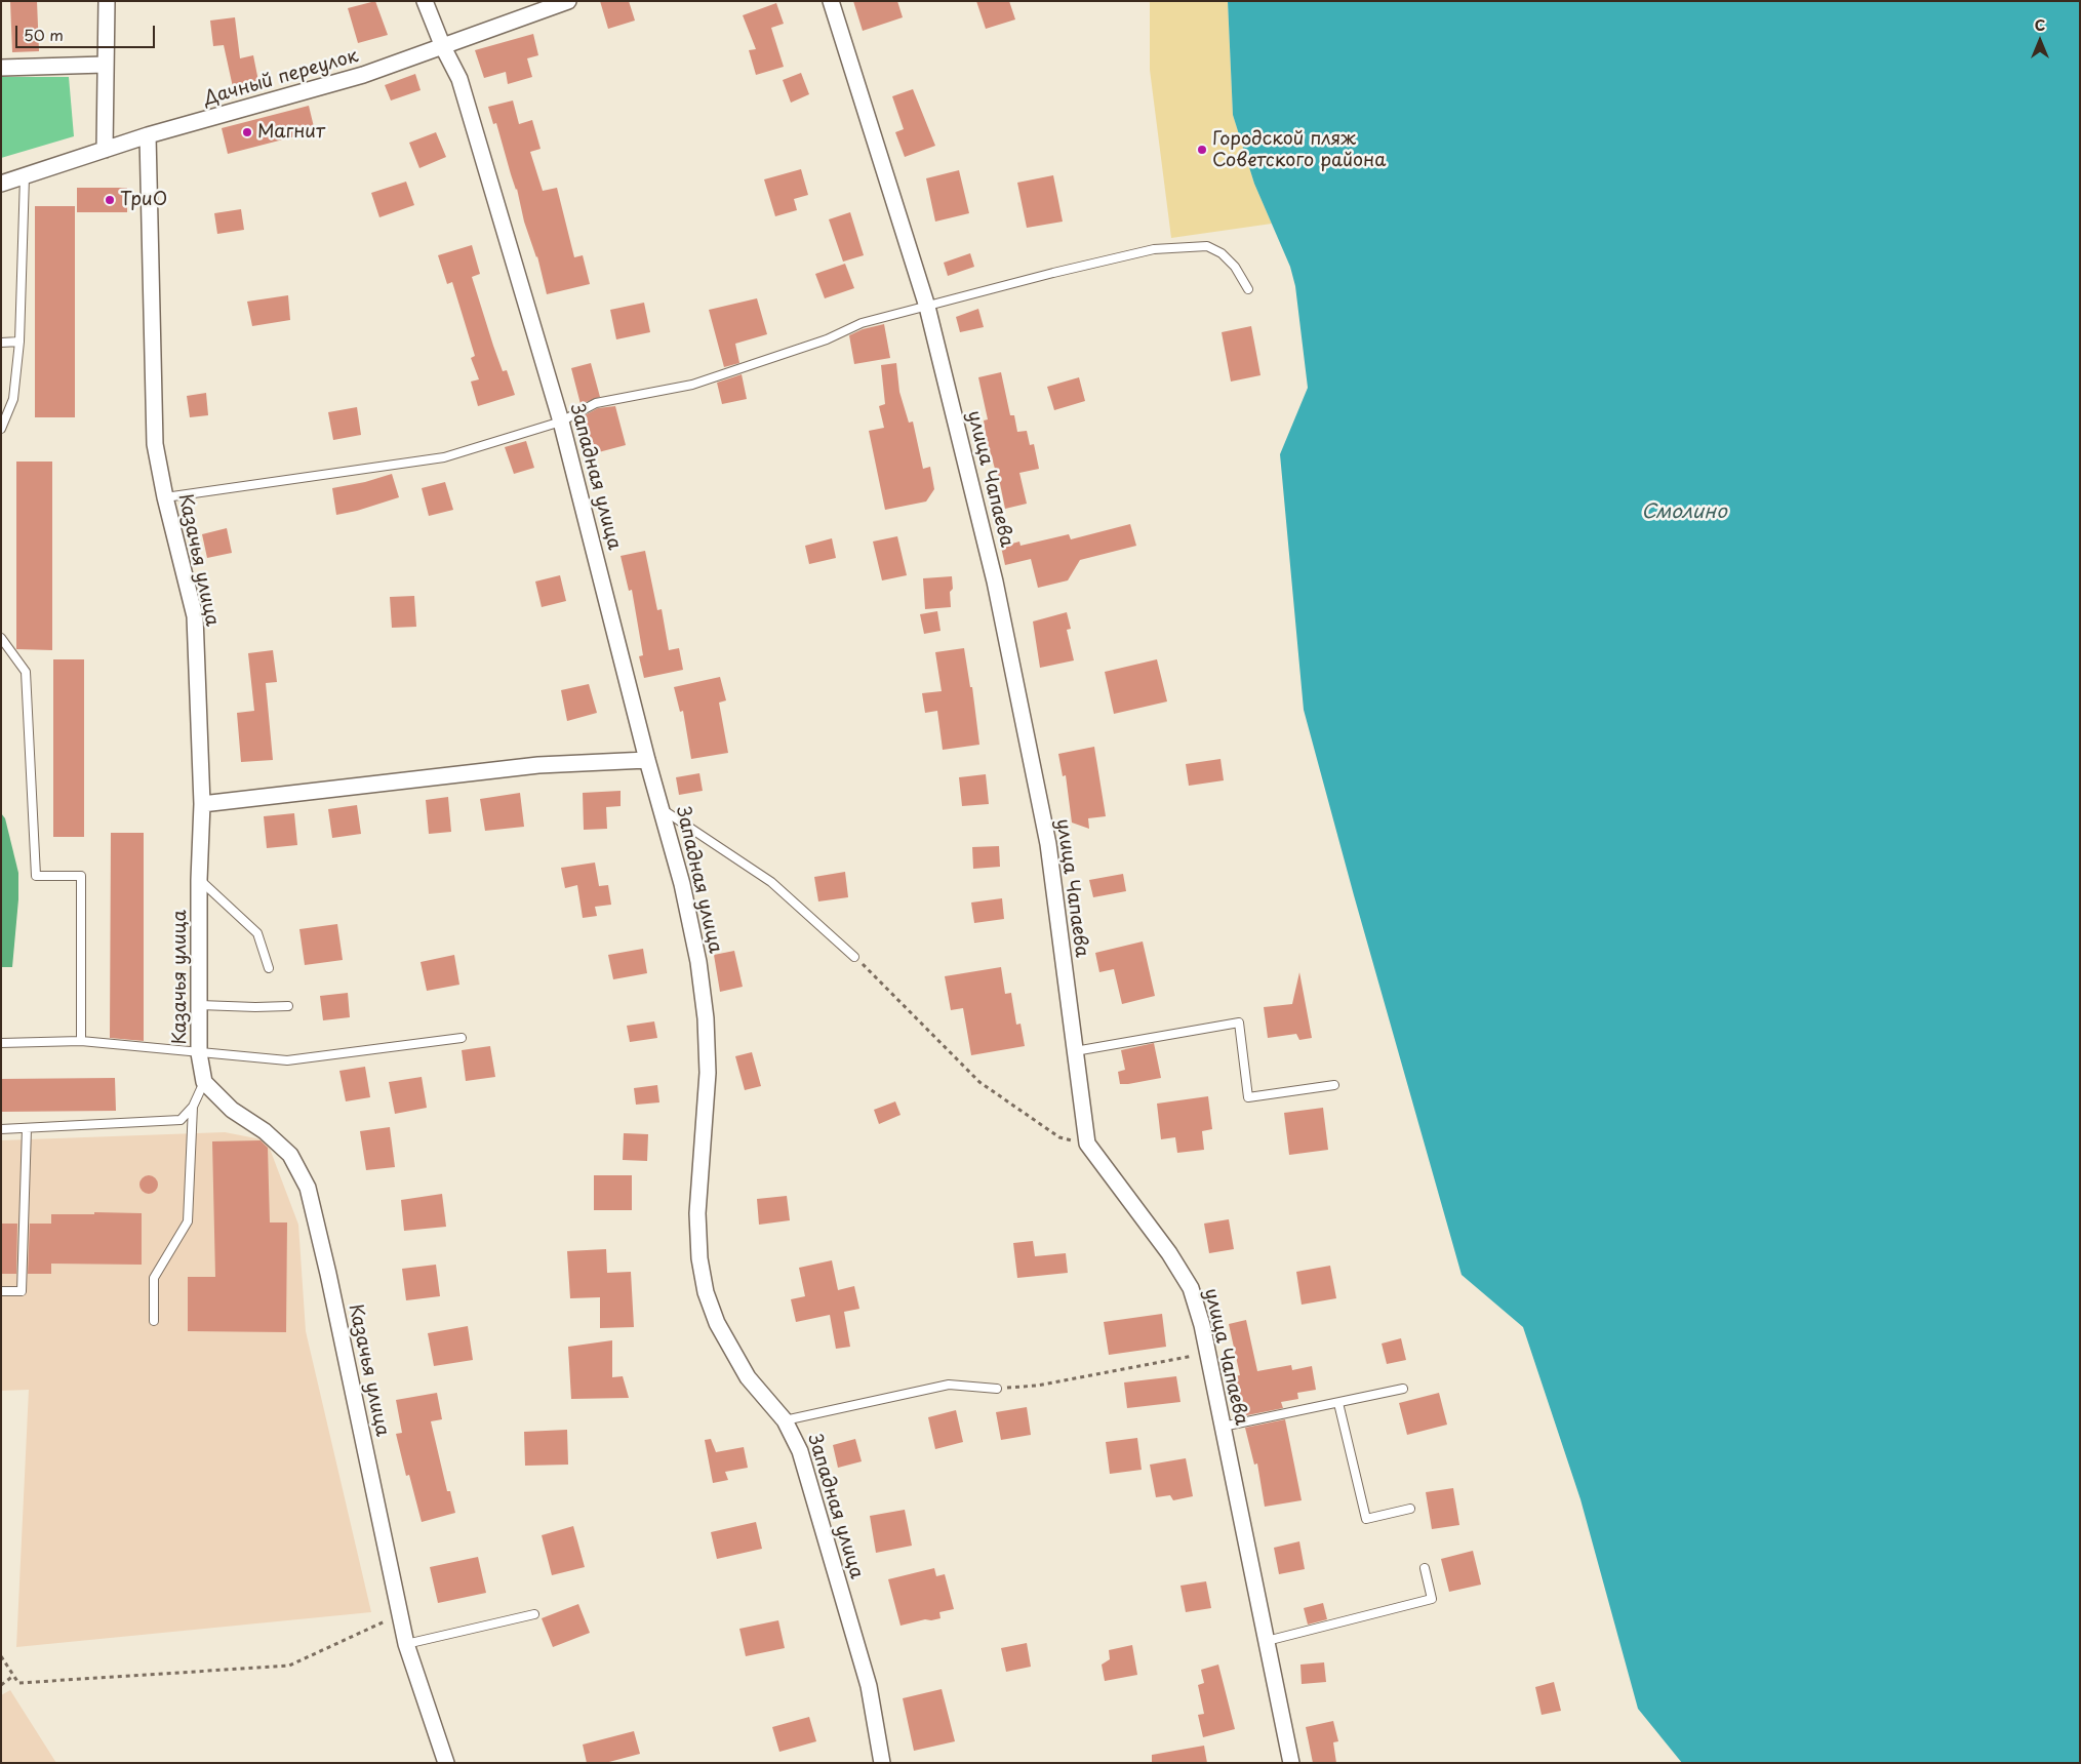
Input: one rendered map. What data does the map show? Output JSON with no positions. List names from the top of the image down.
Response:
{
  "streets": {
    "street": [
      "Дачный переулок",
      "Западная улица",
      "улица Чапаева",
      "Казачья улица"
    ]
  },
  "crossings": [
    ["Дачный переулок", "Западная улица"],
    ["Дачный переулок", "Казачья улица"]
  ],
  "water": ["Смолино"],
  "places": ["Магнит", "Городской пляж Советского района", "ТриО"],
  "scale_bar": "50 m",
  "north": "top"
}
